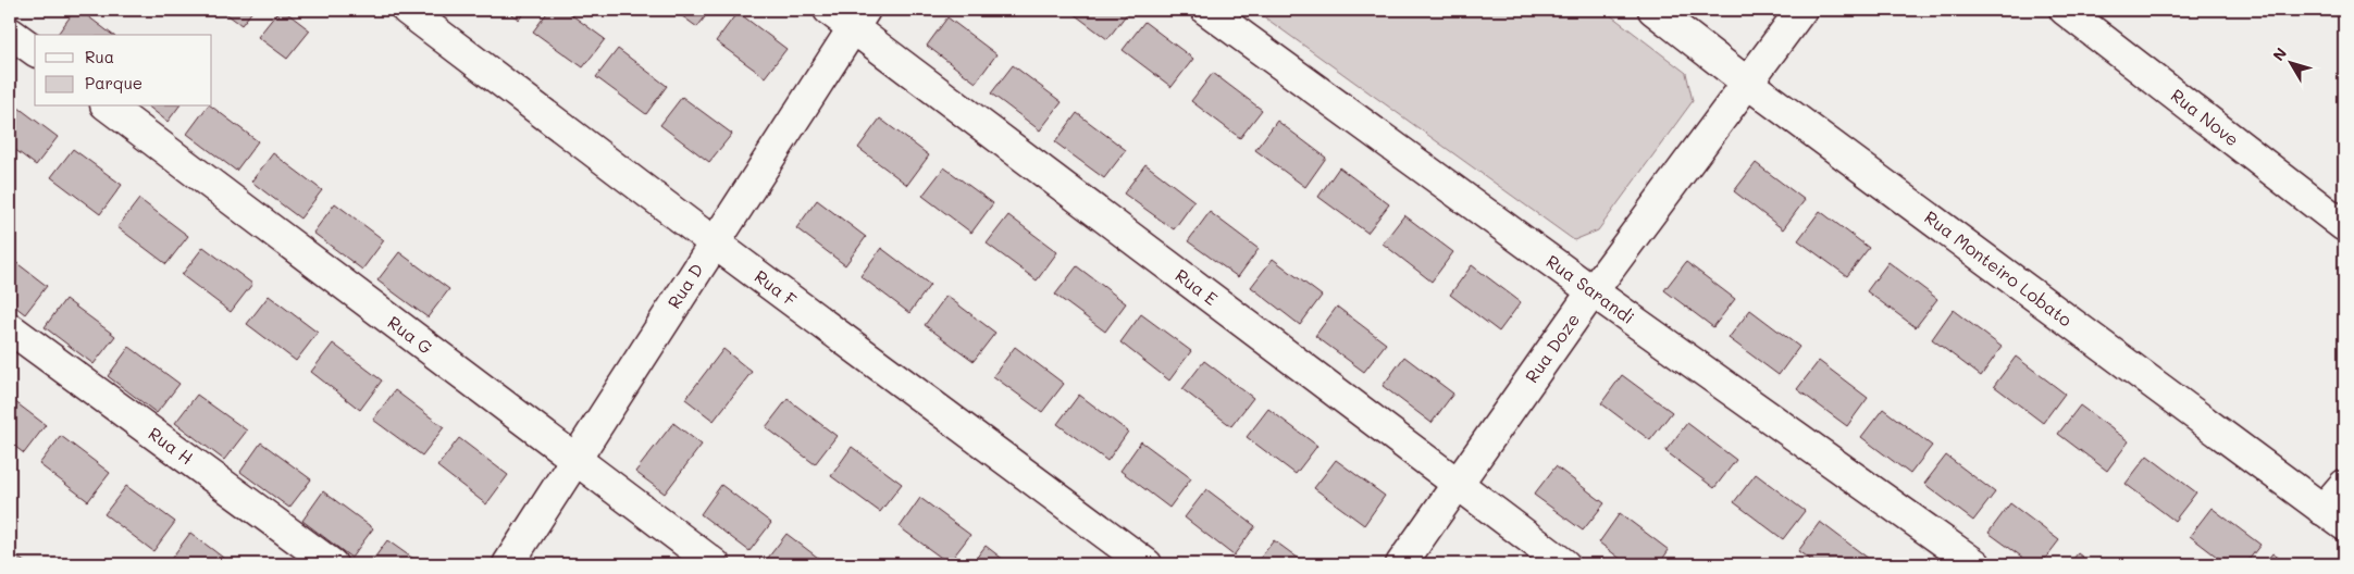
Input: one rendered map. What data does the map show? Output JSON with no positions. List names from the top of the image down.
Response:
{
  "streets": {
    "street": [
      "Rua Nove",
      "Rua Monteiro Lobato",
      "Rua D",
      "Rua E",
      "Rua F",
      "Rua Sarandi",
      "Rua G",
      "Rua Doze",
      "Rua H"
    ]
  },
  "crossings": [
    ["Rua Monteiro Lobato", "Rua Doze"],
    ["Rua D", "Rua E"],
    ["Rua D", "Rua F"],
    ["Rua D", "Rua G"],
    ["Rua E", "Rua Doze"],
    ["Rua Sarandi", "Rua Doze"]
  ],
  "legend": ["Rua", "Parque"],
  "north": "top left"
}
